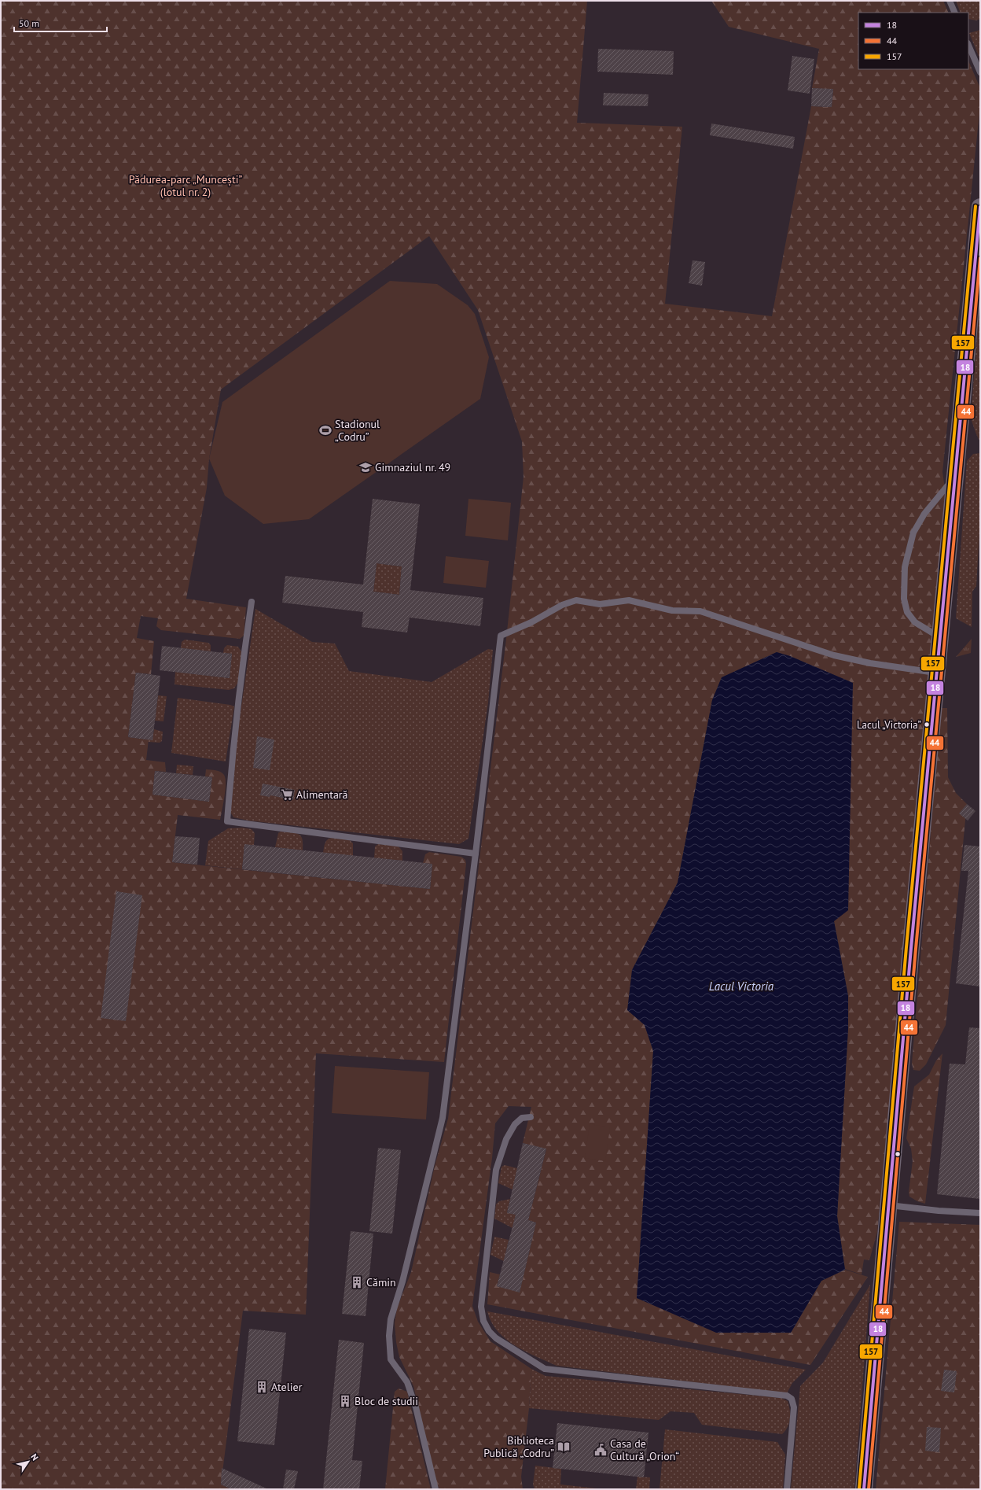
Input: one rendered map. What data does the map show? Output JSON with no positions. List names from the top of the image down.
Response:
{
  "water": ["Lacul Victoria"],
  "parks": ["Pădurea-parc „Muncești” (lotul nr. 2)"],
  "places": {
    "sports": ["Stadionul „Codru”"],
    "school or university": ["Gimnaziul nr. 49"],
    "other": ["Lacul „Victoria”"],
    "supermarket": ["Alimentară"],
    "building": ["Cămin", "Atelier", "Bloc de studii"],
    "library": ["Biblioteca Publică „Codru”"],
    "public building": ["Casa de Cultură „Orion“"]
  },
  "lines": ["transit line 157", "transit line 18", "transit line 44"],
  "legend": ["18", "44", "157"],
  "scale_bar": "50 m",
  "north": "top right"
}
